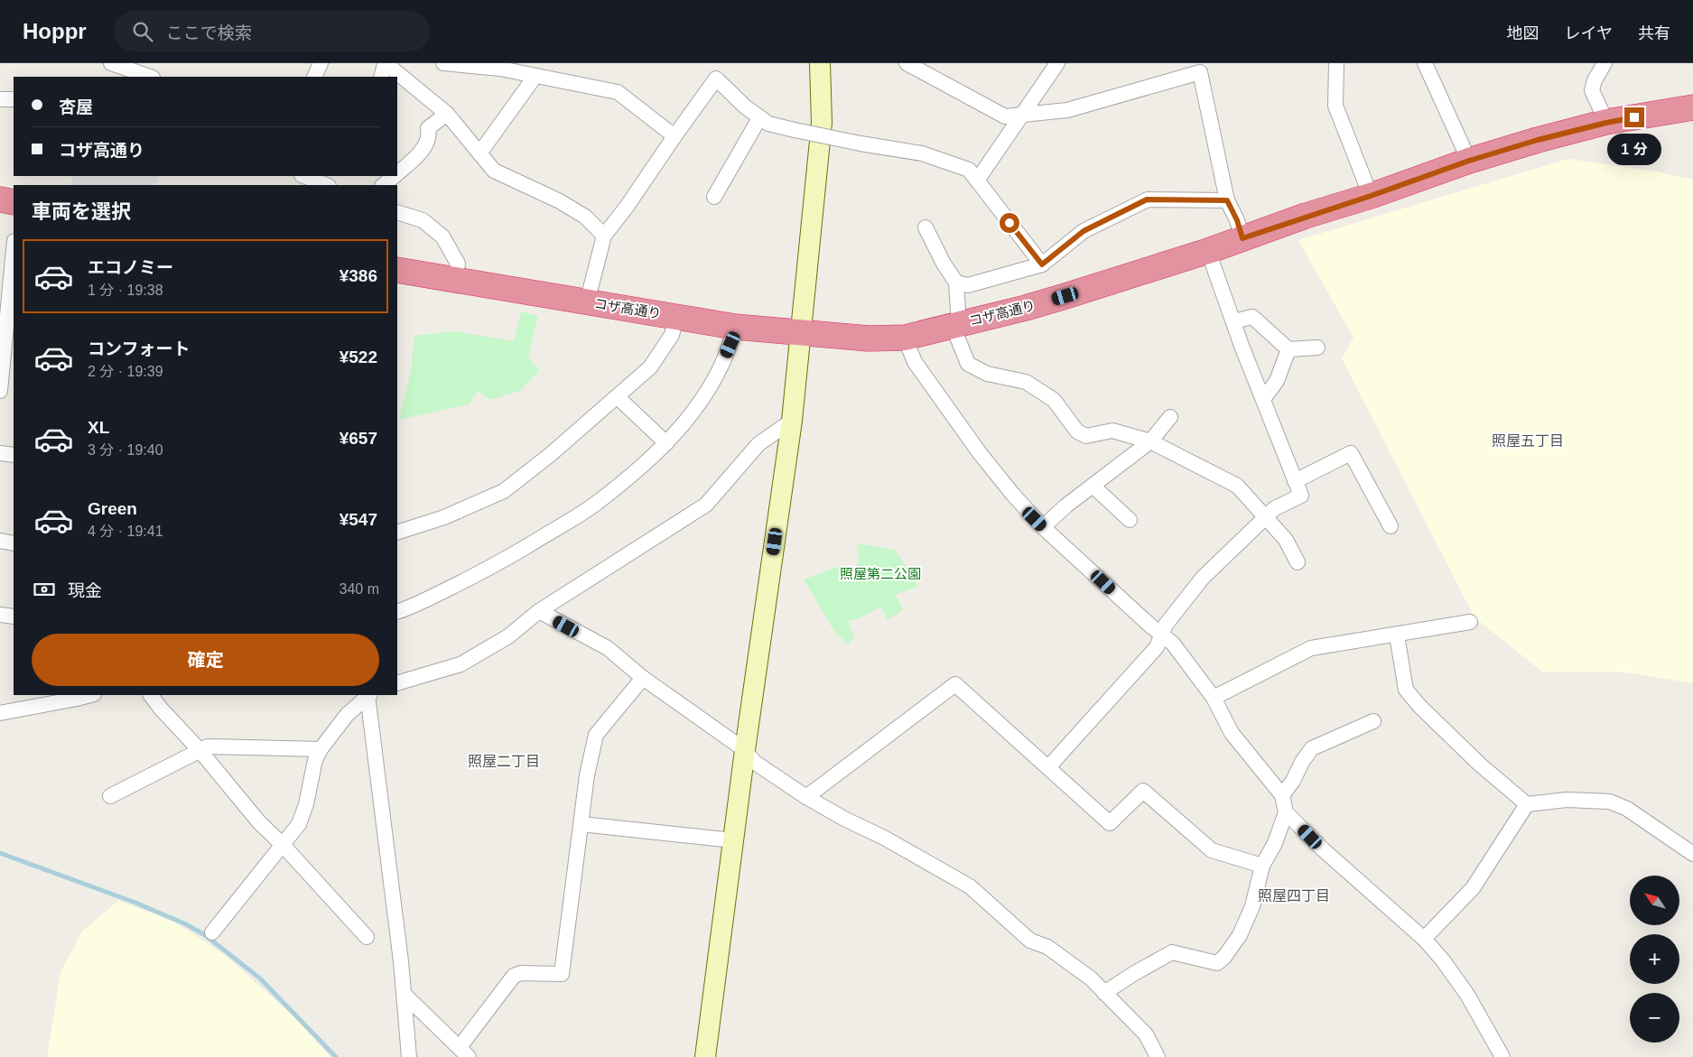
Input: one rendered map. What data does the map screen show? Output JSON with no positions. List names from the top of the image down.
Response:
{
  "streets": {
    "highway": ["コザ高通り"]
  },
  "districts": ["照屋五丁目", "照屋二丁目", "照屋四丁目"],
  "parks": ["照屋第二公園"],
  "north": "top left",
  "page": {
    "header": "Hoppr",
    "search": "ここで検索",
    "nav": ["地図", "レイヤ", "共有"],
    "banner": ["杏屋", "コザ高通り"],
    "bubble": "1 分",
    "heading": "車両を選択",
    "list": [
      {
        "name": "エコノミー",
        "note": "1 分 · 19:38",
        "value": "¥386"
      },
      {
        "name": "コンフォート",
        "note": "2 分 · 19:39",
        "value": "¥522"
      },
      {
        "name": "XL",
        "note": "3 分 · 19:40",
        "value": "¥657"
      },
      {
        "name": "Green",
        "note": "4 分 · 19:41",
        "value": "¥547"
      }
    ],
    "pay": ["現金", "340 m"],
    "buttons": "確定",
    "map_buttons": ["+", "−"]
  }
}
